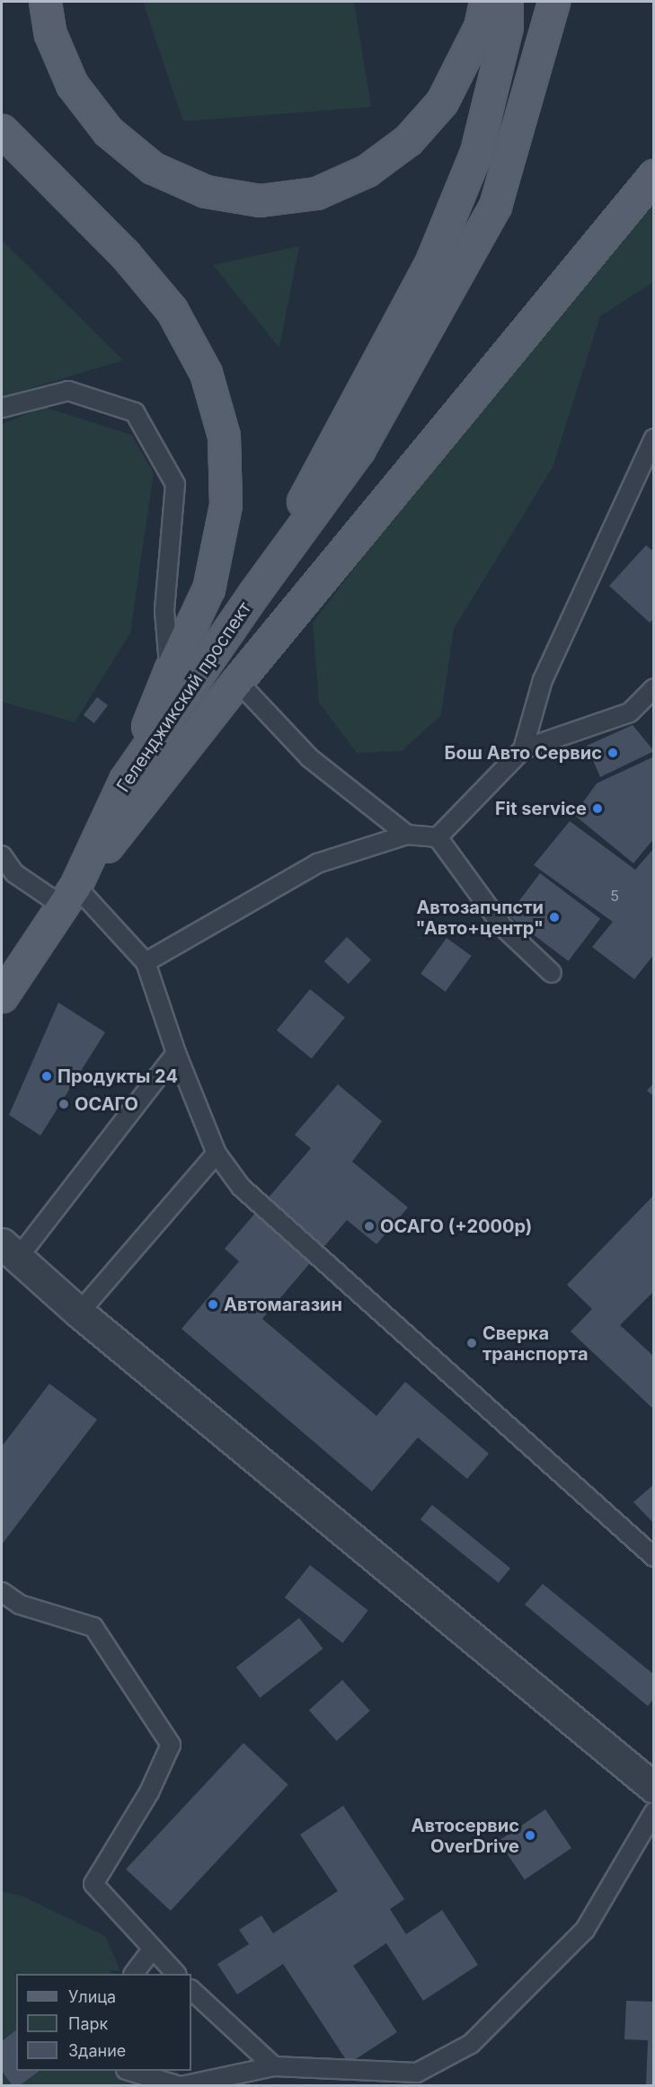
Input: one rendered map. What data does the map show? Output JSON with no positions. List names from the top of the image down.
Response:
{
  "streets": {
    "main road": ["Геленджикский проспект"]
  },
  "places": [
    "Бош Авто Сервис",
    "Fit service",
    "Автозапчпсти \"Авто+центр\"",
    "Продукты 24",
    "ОСАГО",
    "ОСАГО (+2000р)",
    "Автомагазин",
    "Сверка транспорта",
    "Автосервис OverDrive"
  ],
  "house_numbers": ["5"],
  "legend": ["Улица", "Парк", "Здание"]
}
